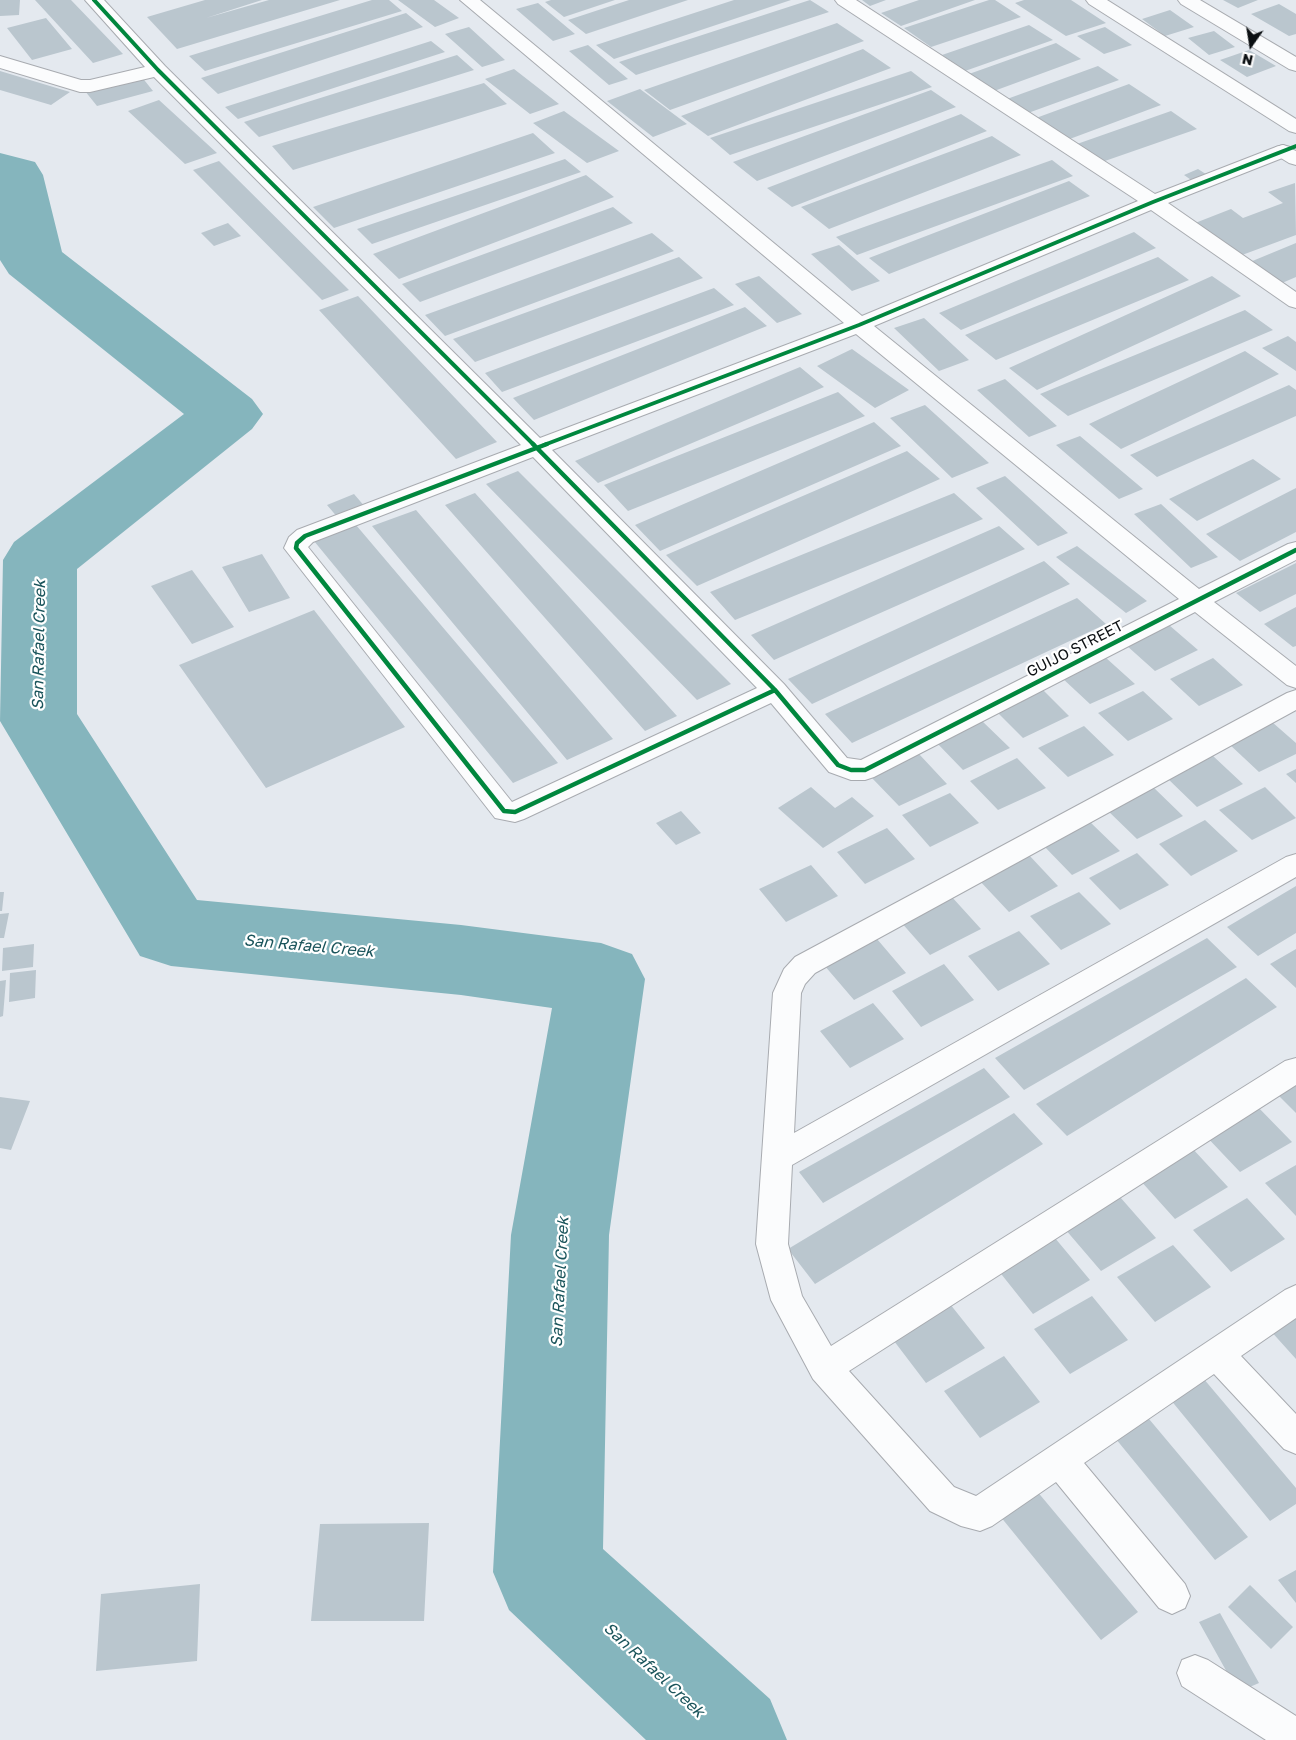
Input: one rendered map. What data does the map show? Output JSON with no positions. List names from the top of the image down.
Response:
{
  "streets": {
    "street": ["GUIJO STREET"]
  },
  "water": ["San Rafael Creek"],
  "north": "bottom"
}
